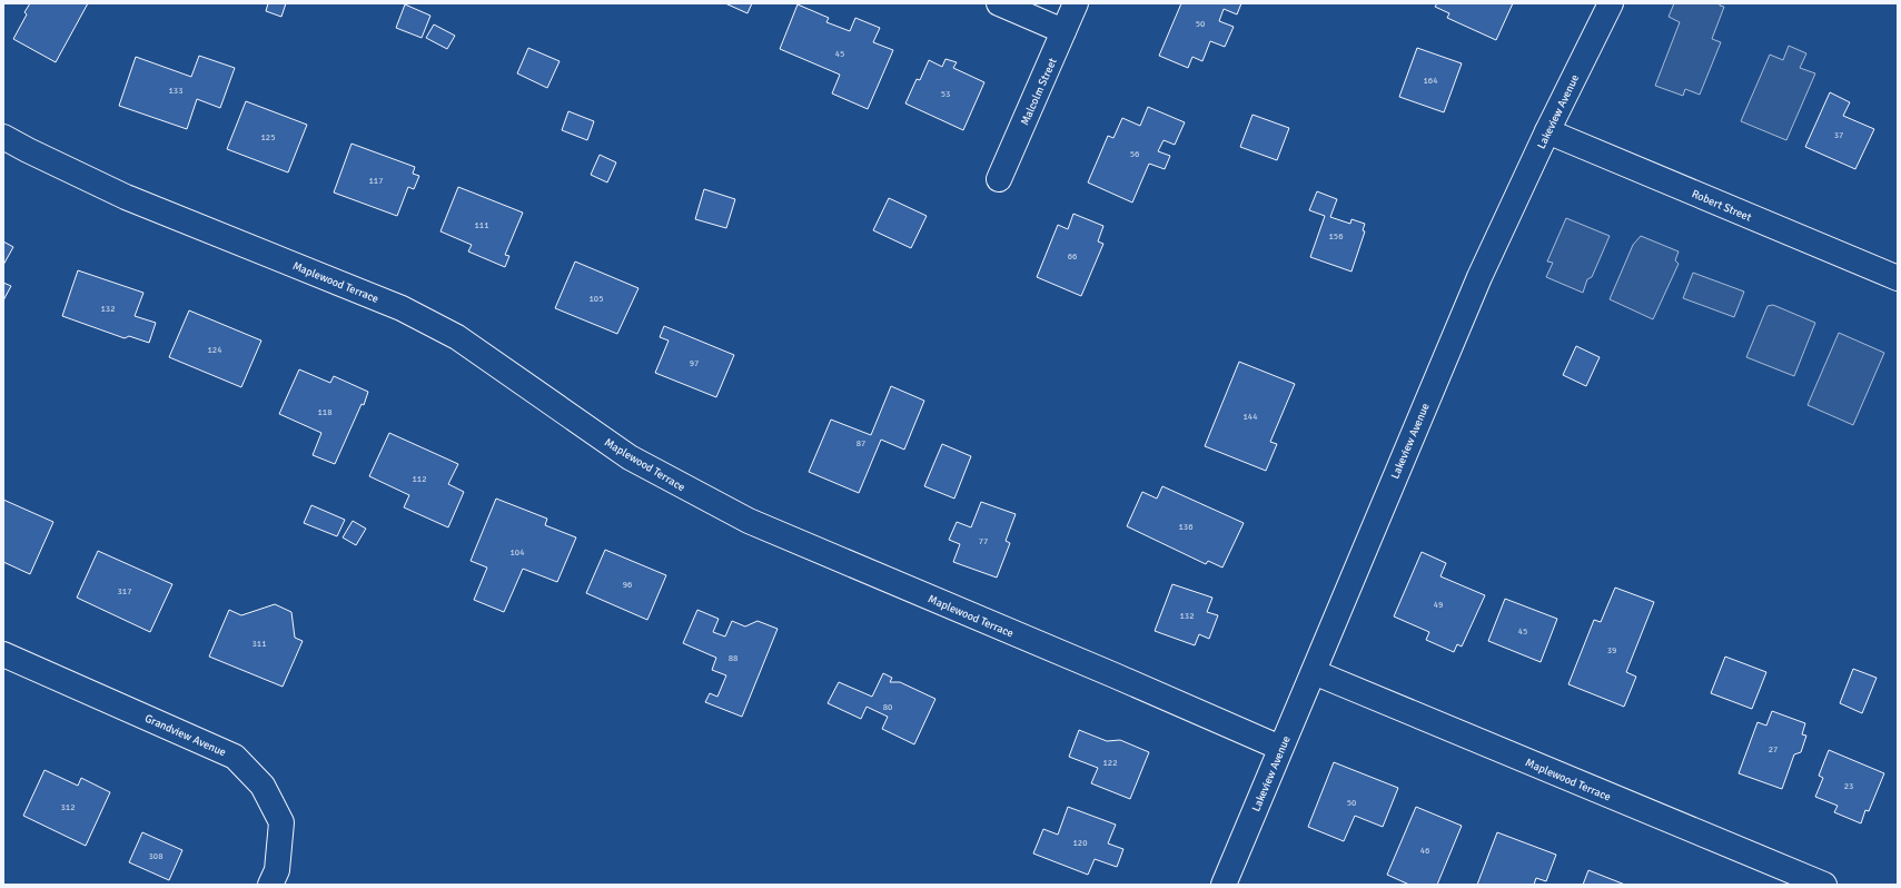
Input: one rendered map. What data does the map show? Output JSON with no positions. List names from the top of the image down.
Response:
{
  "streets": {
    "street": [
      "Malcolm Street",
      "Lakeview Avenue",
      "Robert Street",
      "Maplewood Terrace",
      "Grandview Avenue"
    ]
  },
  "crossings": [
    ["Lakeview Avenue", "Robert Street"],
    ["Lakeview Avenue", "Maplewood Terrace"]
  ],
  "house_numbers": [
    "50",
    "45",
    "164",
    "133",
    "53",
    "37",
    "125",
    "56",
    "117",
    "111",
    "156",
    "66",
    "105",
    "132",
    "124",
    "97",
    "118",
    "144",
    "87",
    "112",
    "136",
    "77",
    "104",
    "96",
    "317",
    "49",
    "132",
    "45",
    "311",
    "39",
    "88",
    "80",
    "27",
    "122",
    "23",
    "50",
    "312",
    "120",
    "46",
    "308"
  ]
}
